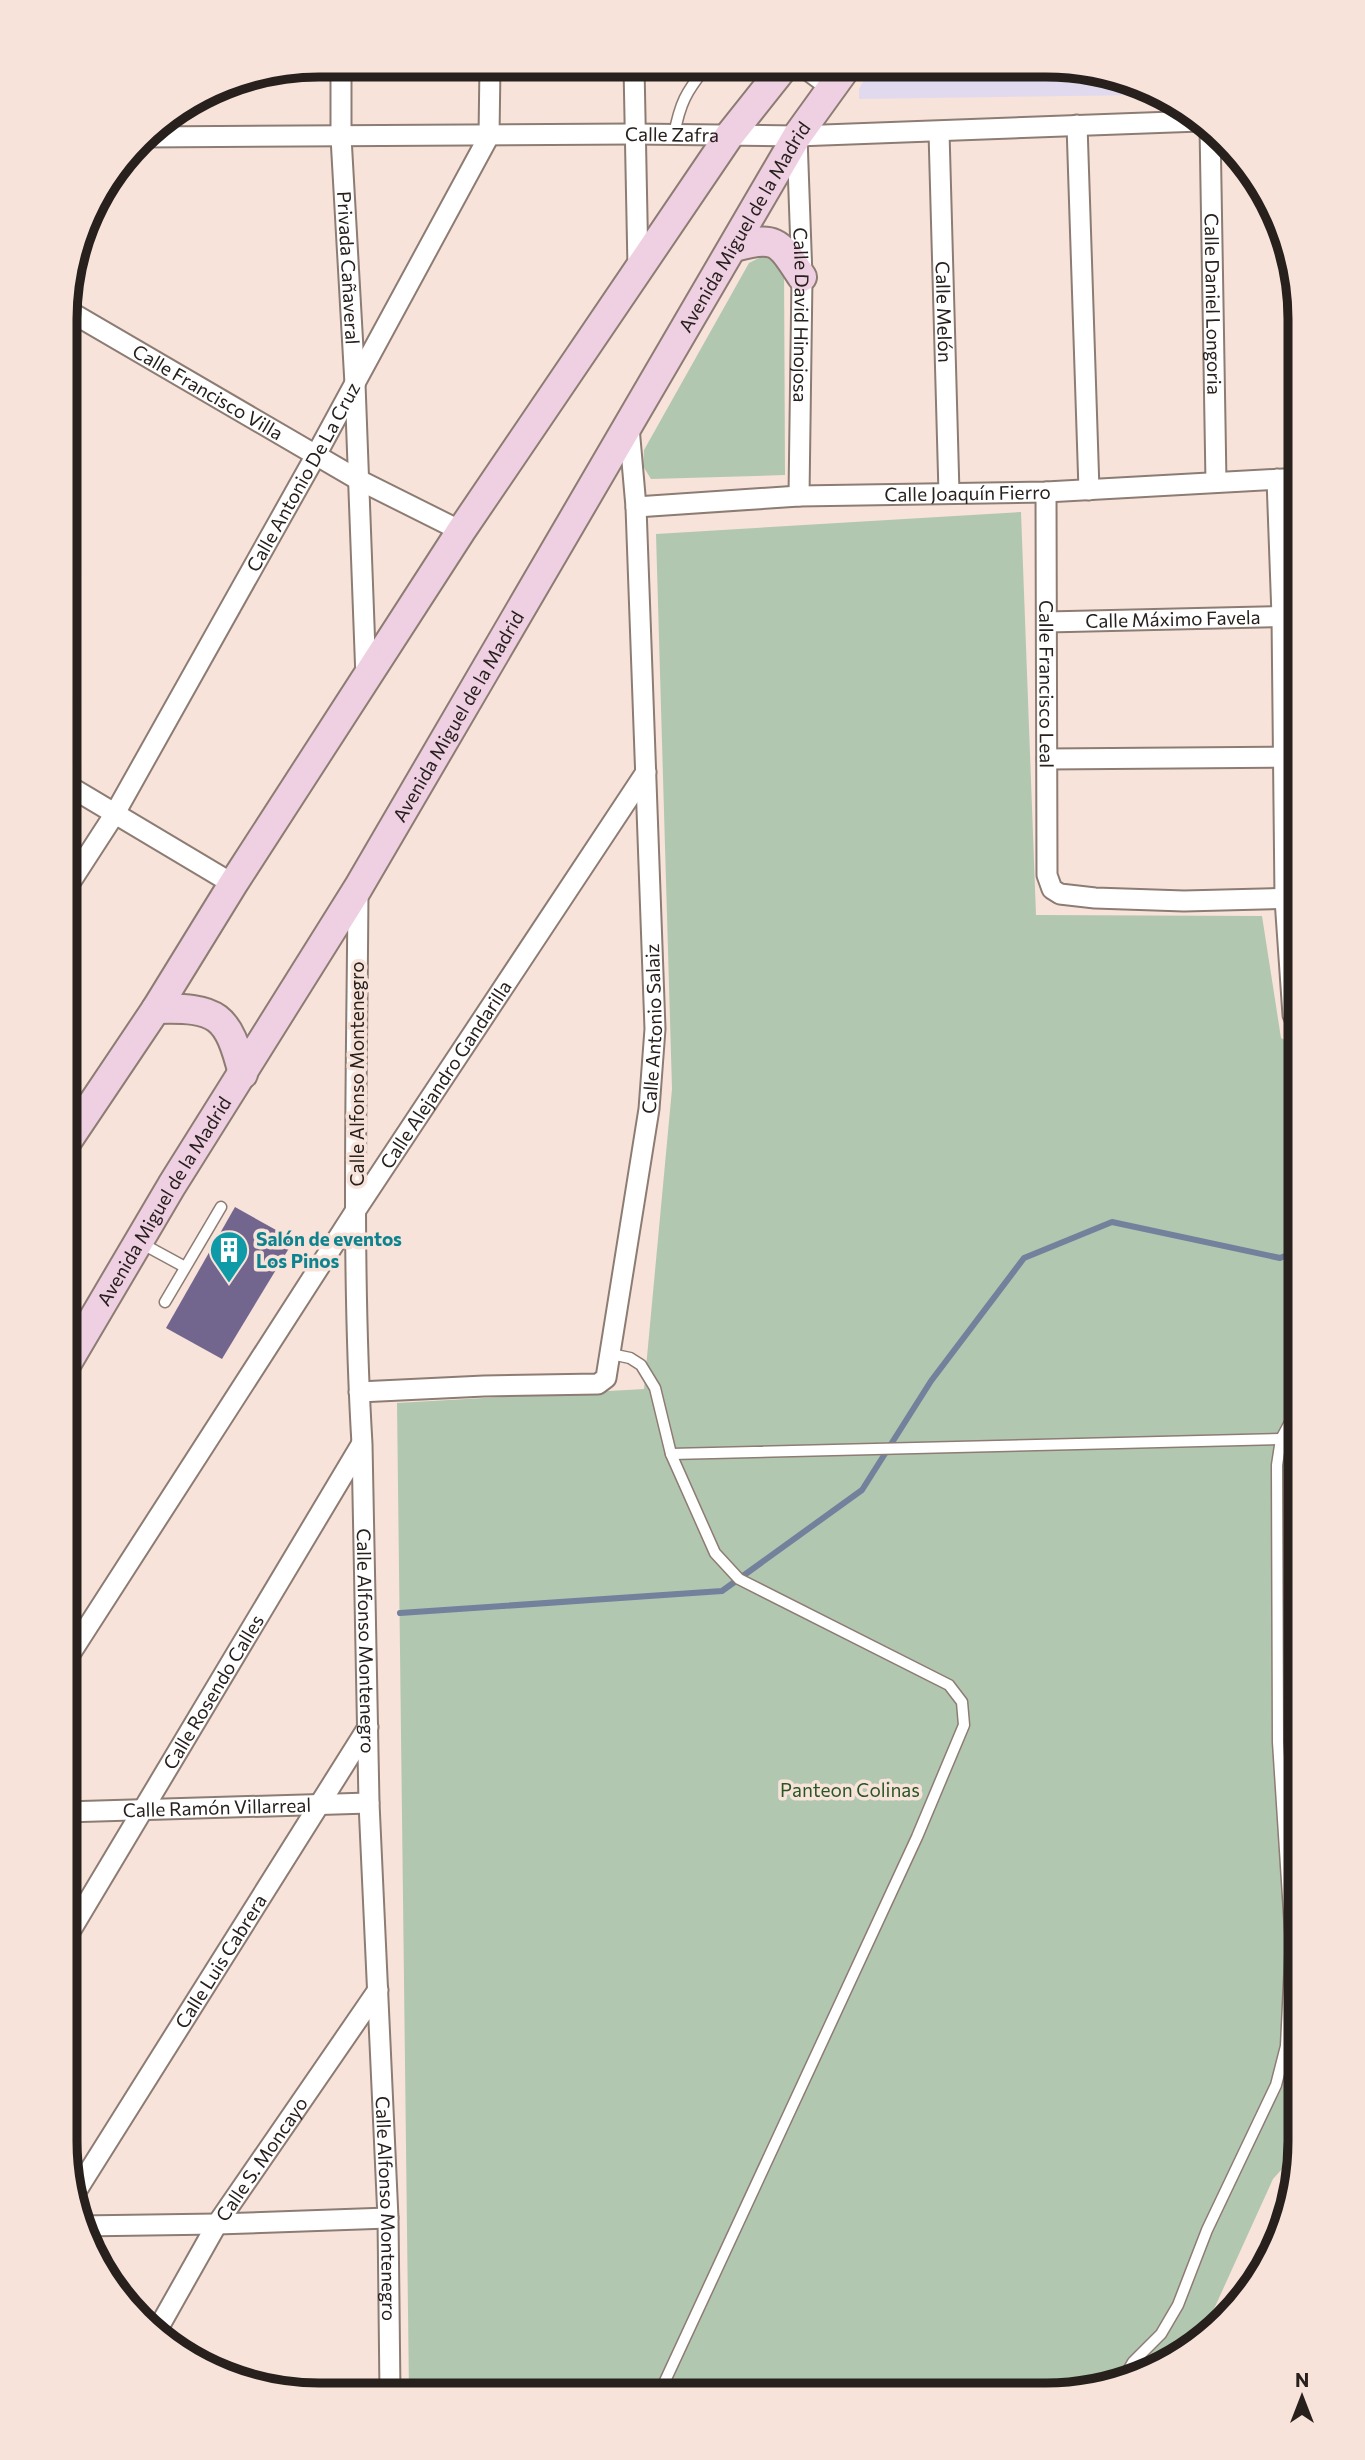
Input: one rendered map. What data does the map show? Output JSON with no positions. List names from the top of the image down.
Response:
{
  "streets": {
    "main road": ["Avenida Miguel de la Madrid"],
    "street": [
      "Calle Zafra",
      "Privada Cañaveral",
      "Calle Daniel Longoria",
      "Calle Melón",
      "Calle David Hinojosa",
      "Calle Francisco Villa",
      "Calle Antonio De La Cruz",
      "Calle Joaquín Fierro",
      "Calle Máximo Favela",
      "Calle Francisco Leal",
      "Calle Antonio Salaiz",
      "Calle Alfonso Montenegro",
      "Calle Alejandro Gandarilla",
      "Calle Rosendo Calles",
      "Calle Ramón Villarreal",
      "Calle Luis Cabrera",
      "Calle S. Moncayo"
    ]
  },
  "crossings": [
    ["Calle Zafra", "Avenida Miguel de la Madrid"],
    ["Calle Zafra", "Privada Cañaveral"],
    ["Calle Zafra", "Calle Melón"],
    ["Calle Zafra", "Calle David Hinojosa"],
    ["Calle Zafra", "Calle Antonio De La Cruz"],
    ["Avenida Miguel de la Madrid", "Calle David Hinojosa"],
    ["Avenida Miguel de la Madrid", "Calle Antonio Salaiz"],
    ["Avenida Miguel de la Madrid", "Calle Alfonso Montenegro"],
    ["Privada Cañaveral", "Calle Francisco Villa"],
    ["Privada Cañaveral", "Calle Antonio De La Cruz"],
    ["Calle Daniel Longoria", "Calle Joaquín Fierro"],
    ["Calle Melón", "Calle Joaquín Fierro"],
    ["Calle David Hinojosa", "Calle Joaquín Fierro"],
    ["Calle Francisco Villa", "Calle Antonio De La Cruz"],
    ["Calle Joaquín Fierro", "Calle Francisco Leal"],
    ["Calle Joaquín Fierro", "Calle Antonio Salaiz"],
    ["Calle Máximo Favela", "Calle Francisco Leal"],
    ["Calle Antonio Salaiz", "Calle Alfonso Montenegro"],
    ["Calle Antonio Salaiz", "Calle Alejandro Gandarilla"],
    ["Calle Alfonso Montenegro", "Calle Alejandro Gandarilla"],
    ["Calle Alfonso Montenegro", "Calle Rosendo Calles"],
    ["Calle Alfonso Montenegro", "Calle Ramón Villarreal"],
    ["Calle Alfonso Montenegro", "Calle Luis Cabrera"],
    ["Calle Alfonso Montenegro", "Calle S. Moncayo"],
    ["Calle Rosendo Calles", "Calle Ramón Villarreal"],
    ["Calle Ramón Villarreal", "Calle Luis Cabrera"]
  ],
  "parks": ["Panteon Colinas"],
  "places": {
    "building": ["Salón de eventos Los Pinos"]
  },
  "north": "top"
}
